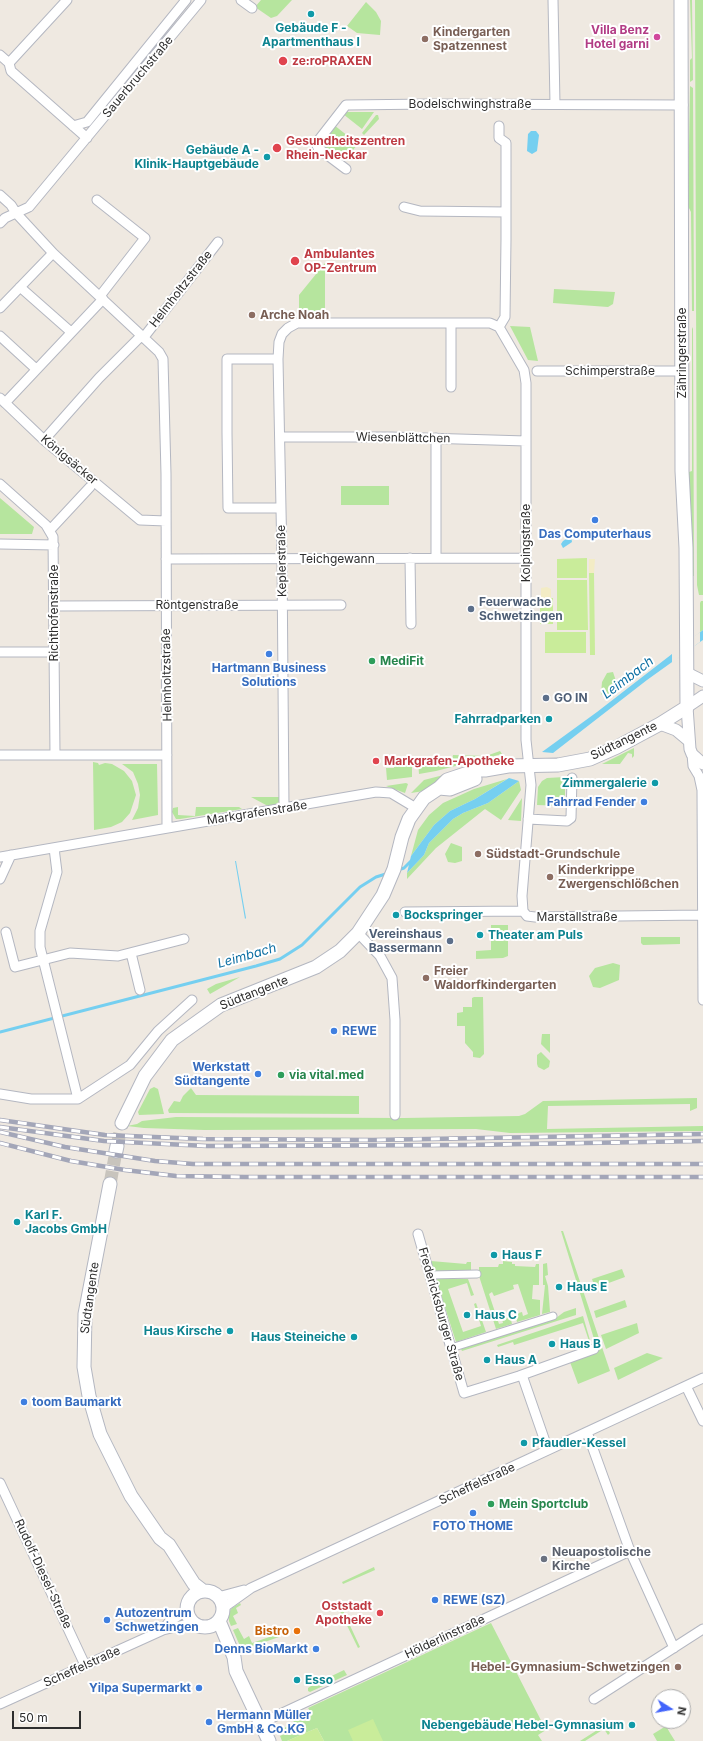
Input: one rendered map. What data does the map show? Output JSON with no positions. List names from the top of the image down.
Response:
{
  "streets": {
    "main road": ["Zähringerstraße", "Südtangente"],
    "street": [
      "Sauerbruchstraße",
      "Bodelschwinghstraße",
      "Helmholtzstraße",
      "Schimperstraße",
      "Wiesenblättchen",
      "Königsäcker",
      "Kolpingstraße",
      "Teichgewann",
      "Keplerstraße",
      "Röntgenstraße",
      "Richthofenstraße",
      "Markgrafenstraße",
      "Marstallstraße",
      "Fredericksburger Straße",
      "Scheffelstraße",
      "Rudolf-Diesel-Straße",
      "Hölderlinstraße"
    ]
  },
  "crossings": [
    ["Bodelschwinghstraße", "Zähringerstraße"],
    ["Helmholtzstraße", "Königsäcker"],
    ["Helmholtzstraße", "Teichgewann"],
    ["Helmholtzstraße", "Röntgenstraße"],
    ["Helmholtzstraße", "Markgrafenstraße"],
    ["Zähringerstraße", "Schimperstraße"],
    ["Zähringerstraße", "Südtangente"],
    ["Wiesenblättchen", "Kolpingstraße"],
    ["Wiesenblättchen", "Keplerstraße"],
    ["Kolpingstraße", "Teichgewann"],
    ["Kolpingstraße", "Südtangente"],
    ["Kolpingstraße", "Marstallstraße"],
    ["Teichgewann", "Keplerstraße"],
    ["Keplerstraße", "Röntgenstraße"],
    ["Keplerstraße", "Markgrafenstraße"],
    ["Röntgenstraße", "Richthofenstraße"],
    ["Südtangente", "Markgrafenstraße"],
    ["Südtangente", "Scheffelstraße"],
    ["Scheffelstraße", "Rudolf-Diesel-Straße"]
  ],
  "water": ["Leimbach"],
  "places": [
    "Gebäude F - Apartmenthaus I",
    "Villa Benz Hotel garni",
    "Kindergarten Spatzennest",
    "ze:roPRAXEN",
    "Gesundheitszentren Rhein-Neckar",
    "Gebäude A - Klinik-Hauptgebäude",
    "Ambulantes OP-Zentrum",
    "Arche Noah",
    "Das Computerhaus",
    "Feuerwache Schwetzingen",
    "Hartmann Business Solutions",
    "MediFit",
    "GO IN",
    "Fahrradparken",
    "Markgrafen-Apotheke",
    "Zimmergalerie",
    "Fahrrad Fender",
    "Südstadt-Grundschule",
    "Kinderkrippe Zwergenschlößchen",
    "Bockspringer",
    "Theater am Puls",
    "Vereinshaus Bassermann",
    "Freier Waldorfkindergarten",
    "REWE",
    "Werkstatt Südtangente",
    "via vital.med",
    "Karl F. Jacobs GmbH",
    "Haus F",
    "Haus E",
    "Haus C",
    "Haus Kirsche",
    "Haus Steineiche",
    "Haus B",
    "Haus A",
    "toom Baumarkt",
    "Pfaudler-Kessel",
    "Mein Sportclub",
    "FOTO THOME",
    "Neuapostolische Kirche",
    "REWE (SZ)",
    "Oststadt Apotheke",
    "Autozentrum Schwetzingen",
    "Bistro",
    "Denns BioMarkt",
    "Hebel-Gymnasium-Schwetzingen",
    "Esso",
    "Yilpa Supermarkt",
    "Hermann Müller GmbH & Co.KG",
    "Nebengebäude Hebel-Gymnasium"
  ],
  "scale_bar": "50 m",
  "north": "right"
}
